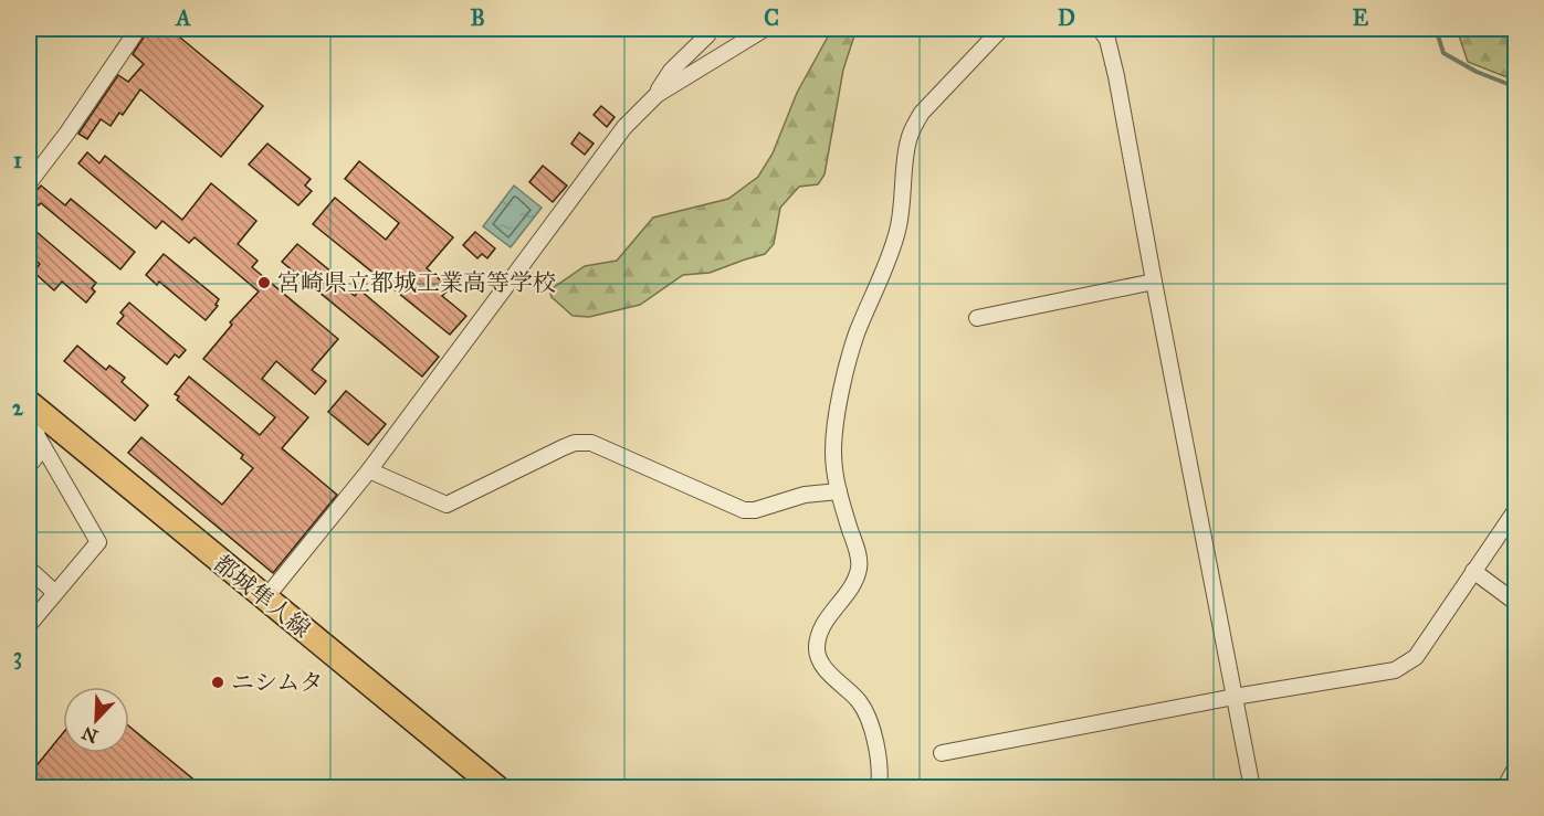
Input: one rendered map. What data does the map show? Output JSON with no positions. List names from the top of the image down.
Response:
{
  "streets": {
    "main road": ["都城隼人線"]
  },
  "places": ["宮崎県立都城工業高等学校", "ニシムタ"],
  "north": "bottom left",
  "grid": {
    "columns": [
      "A",
      "B",
      "C",
      "D",
      "E"
    ],
    "rows": ["1", "2", "3"]
  }
}
